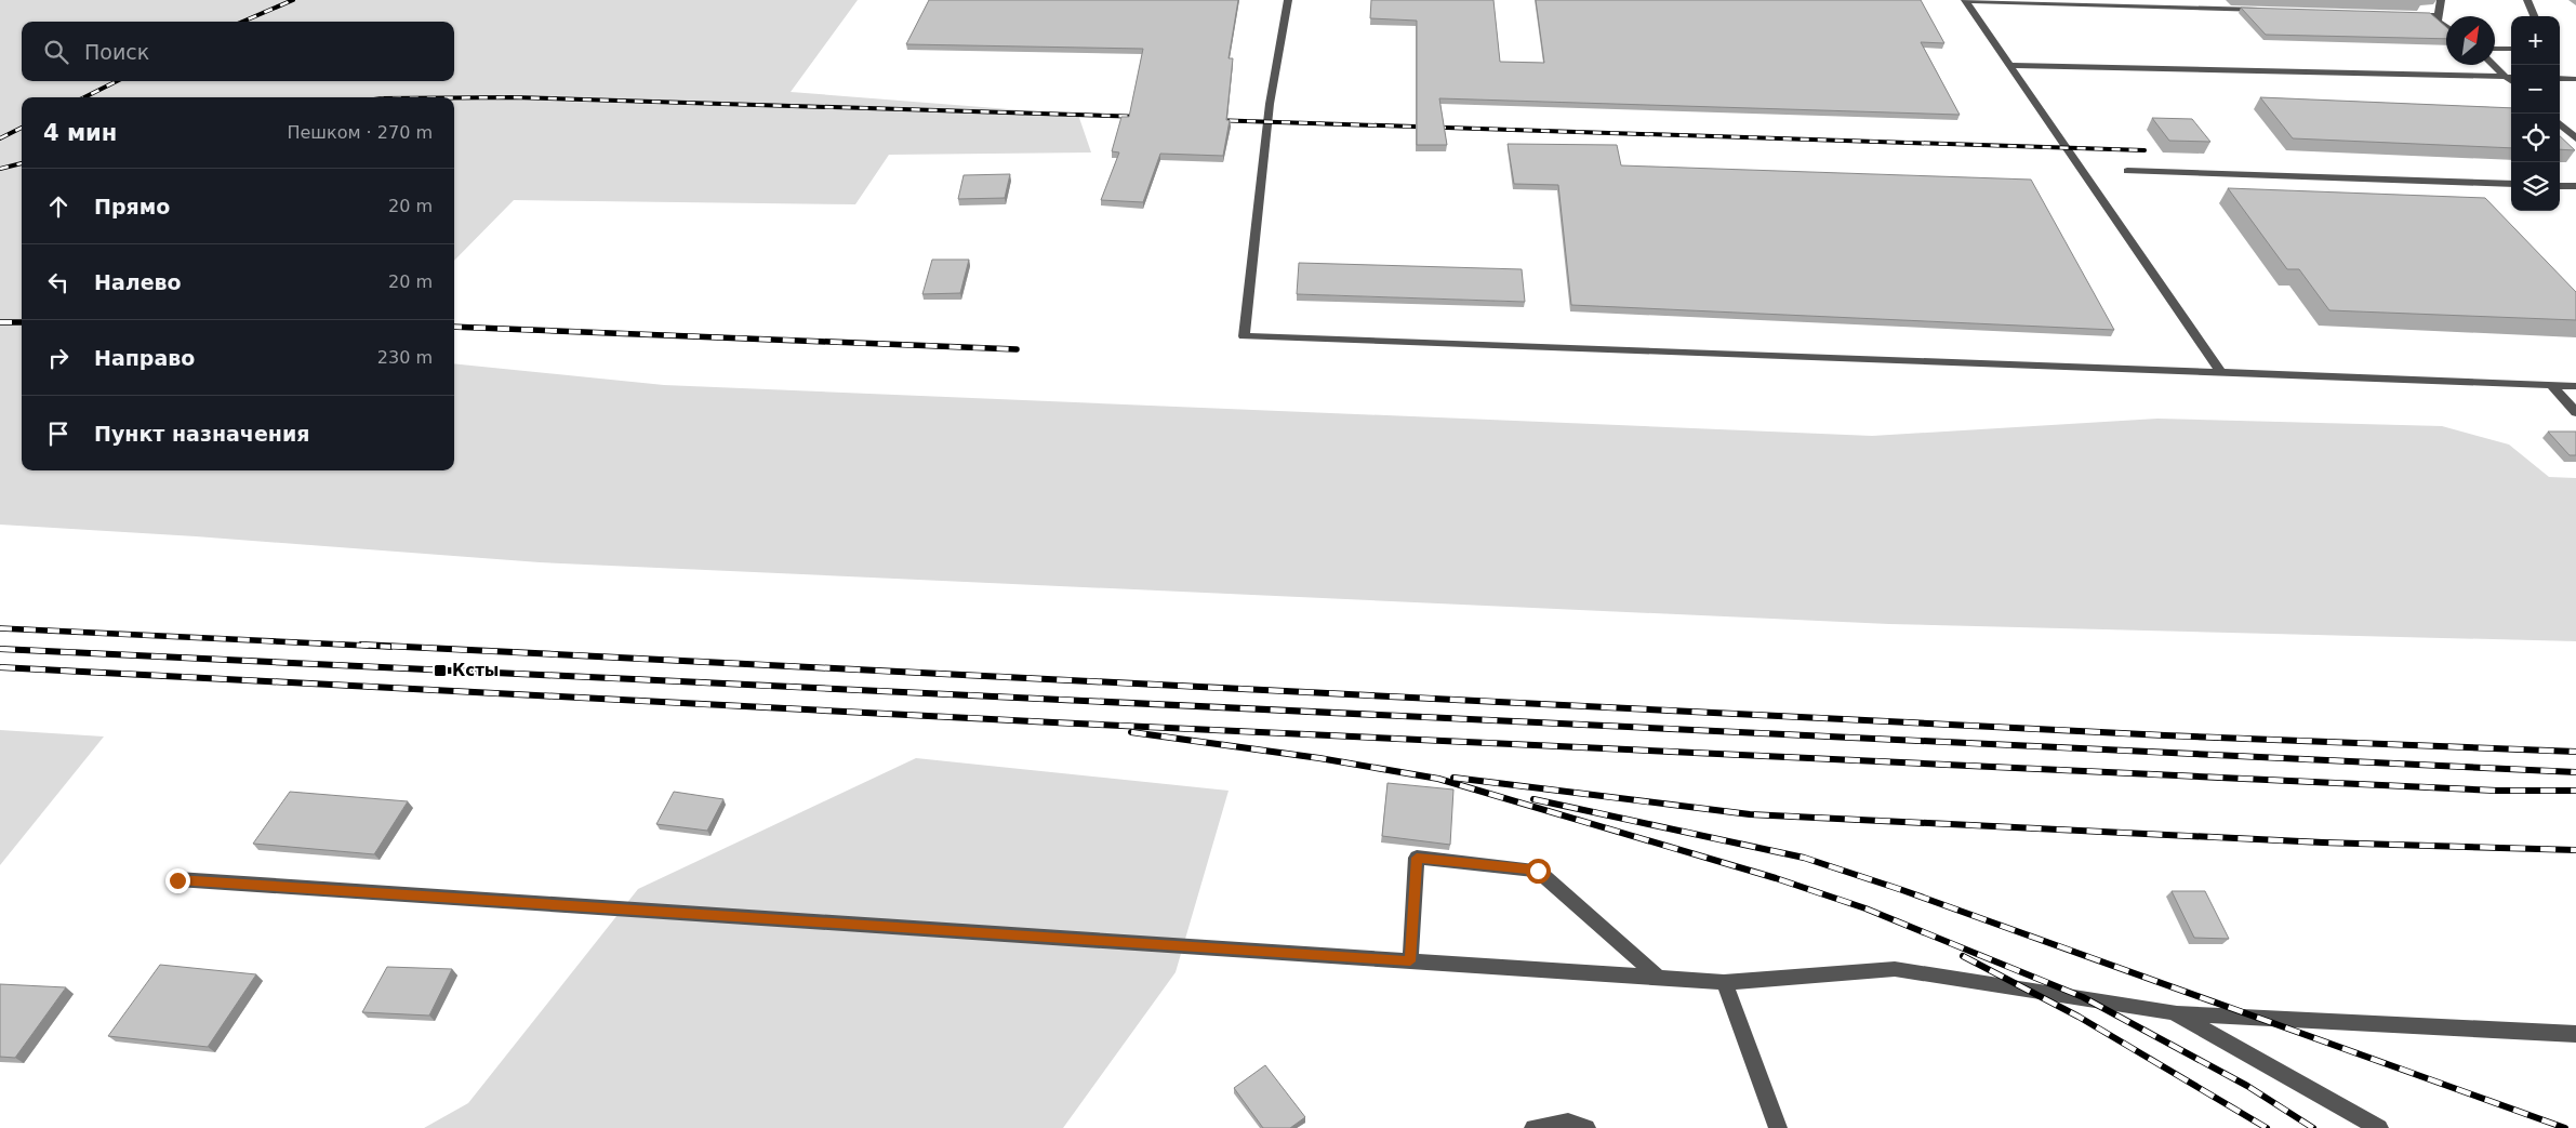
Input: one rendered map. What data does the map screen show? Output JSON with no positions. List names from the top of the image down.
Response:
{
  "places": {
    "transit": ["Ксты"]
  },
  "north": "top right",
  "page": {
    "map_buttons": ["+", "−"],
    "search": "Поиск",
    "heading": ["4 мин", "Пешком · 270 m"],
    "list": [
      ["Прямо", "20 m"],
      ["Налево", "20 m"],
      ["Направо", "230 m"],
      "Пункт назначения"
    ]
  }
}
